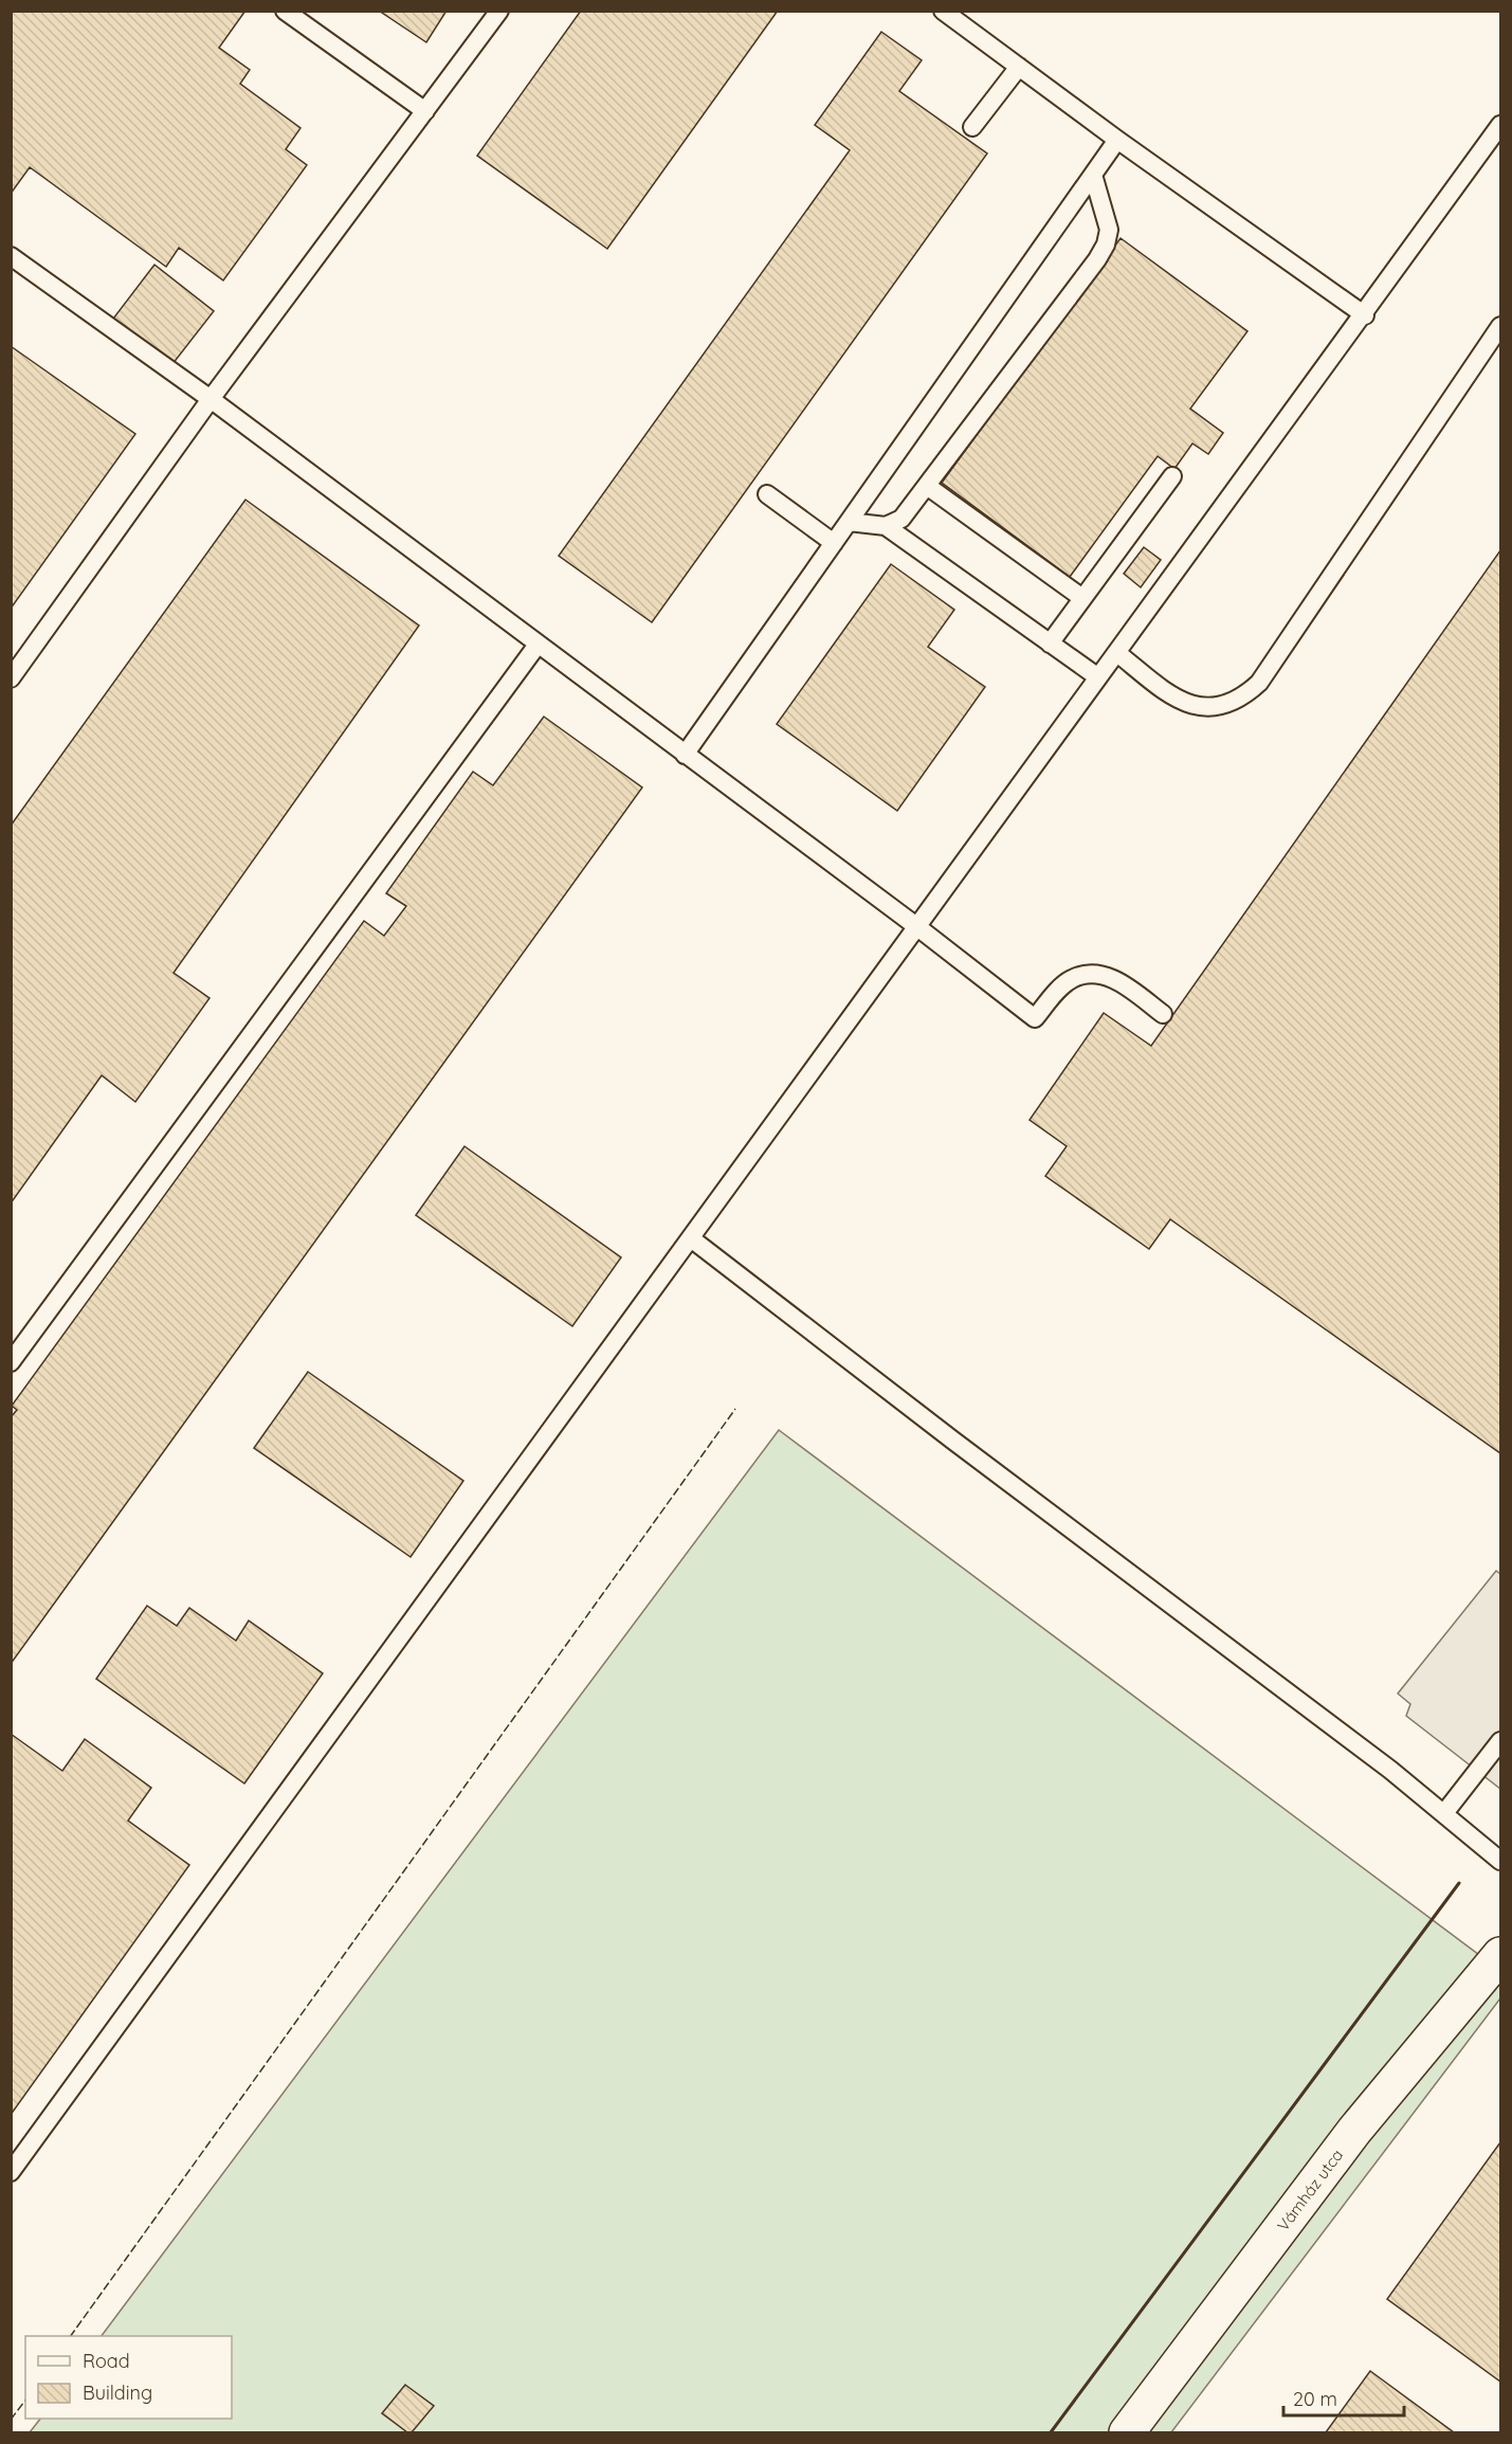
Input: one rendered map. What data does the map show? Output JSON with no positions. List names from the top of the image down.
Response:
{
  "streets": {
    "street": ["Vámház utca"]
  },
  "legend": ["Road", "Building"],
  "scale_bar": "20 m"
}
